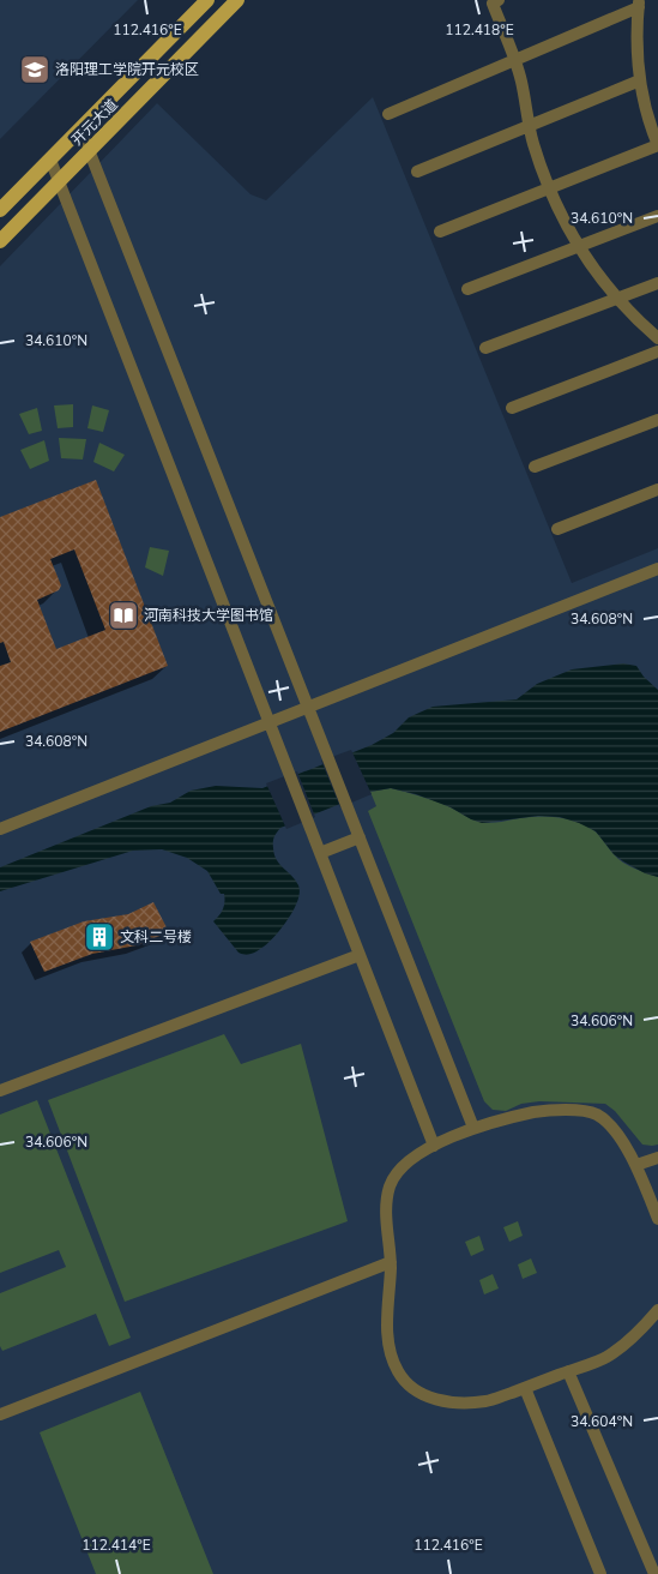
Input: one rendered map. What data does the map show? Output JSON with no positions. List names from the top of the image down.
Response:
{
  "streets": {
    "main road": ["开元大道"]
  },
  "places": {
    "school or university": ["洛阳理工学院开元校区"],
    "library": ["河南科技大学图书馆"],
    "building": ["文科二号楼"]
  },
  "coordinates": [
    "112.416°E",
    "112.418°E",
    "34.610°N",
    "34.608°N",
    "34.606°N",
    "34.604°N",
    "112.414°E"
  ]
}
